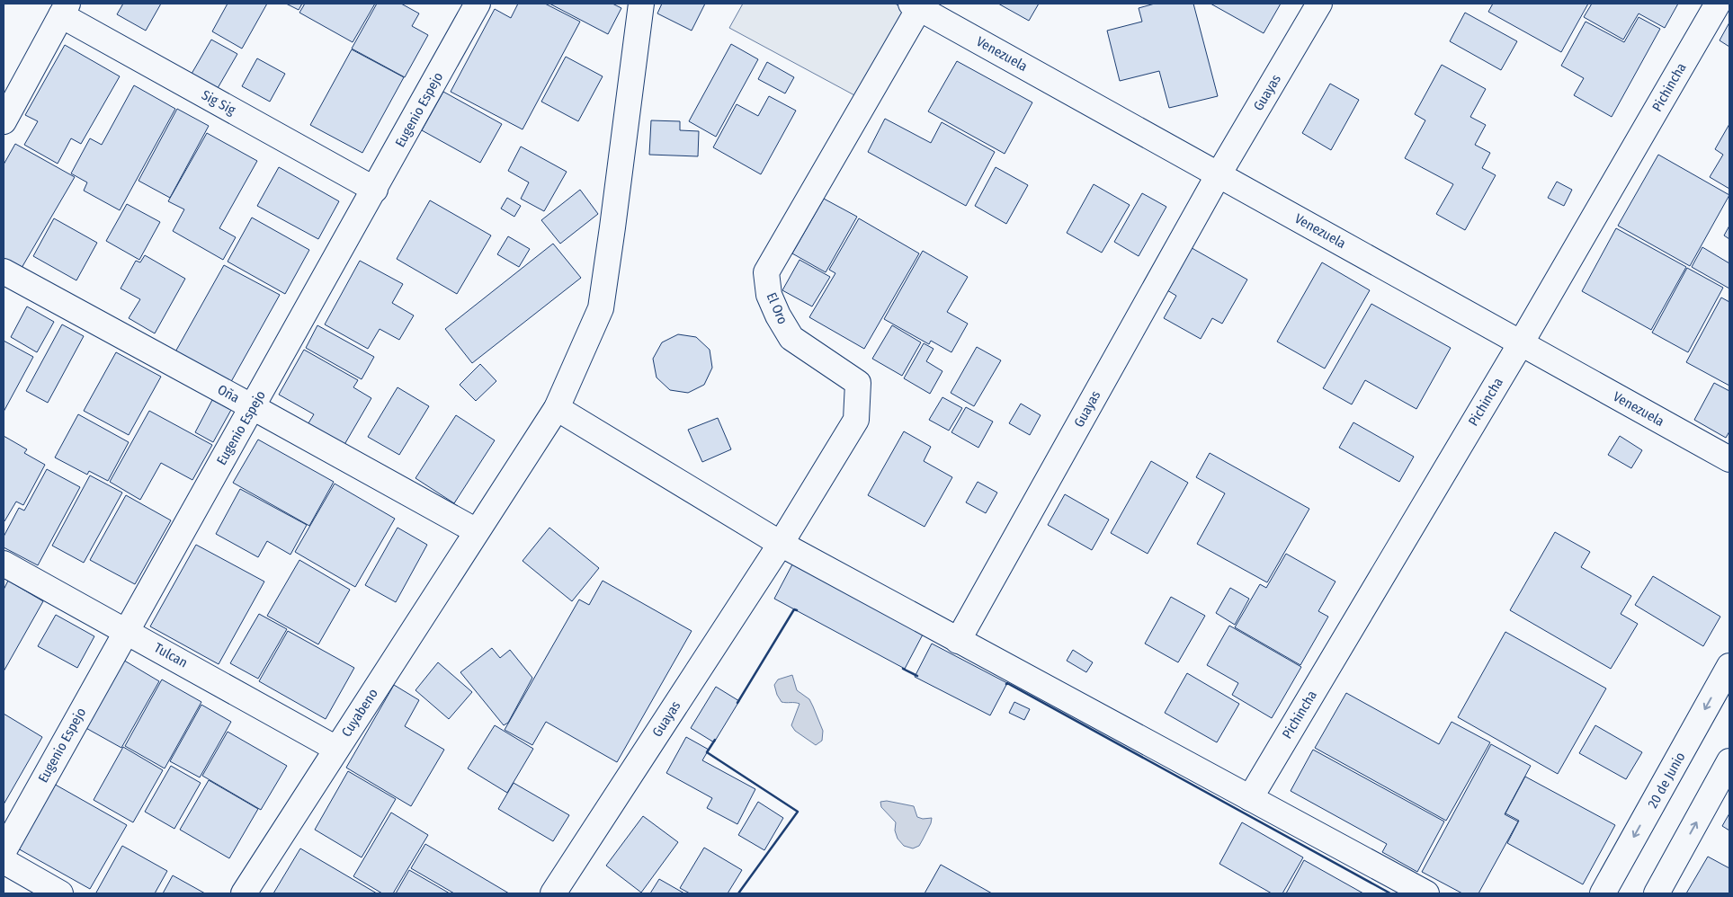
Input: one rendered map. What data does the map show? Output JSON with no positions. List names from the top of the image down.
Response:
{
  "streets": {
    "street": [
      "Venezuela",
      "Pichincha",
      "Guayas",
      "Sig Sig",
      "Eugenio Espejo",
      "El Oro",
      "Oña",
      "Tulcan",
      "Cuyabeno",
      "20 de Junio"
    ]
  },
  "crossings": [
    ["Venezuela", "Pichincha"],
    ["Venezuela", "Guayas"],
    ["Venezuela", "El Oro"],
    ["Guayas", "El Oro"],
    ["Sig Sig", "Eugenio Espejo"],
    ["Eugenio Espejo", "Oña"],
    ["Eugenio Espejo", "Tulcan"],
    ["Oña", "Cuyabeno"],
    ["Tulcan", "Cuyabeno"]
  ]
}
